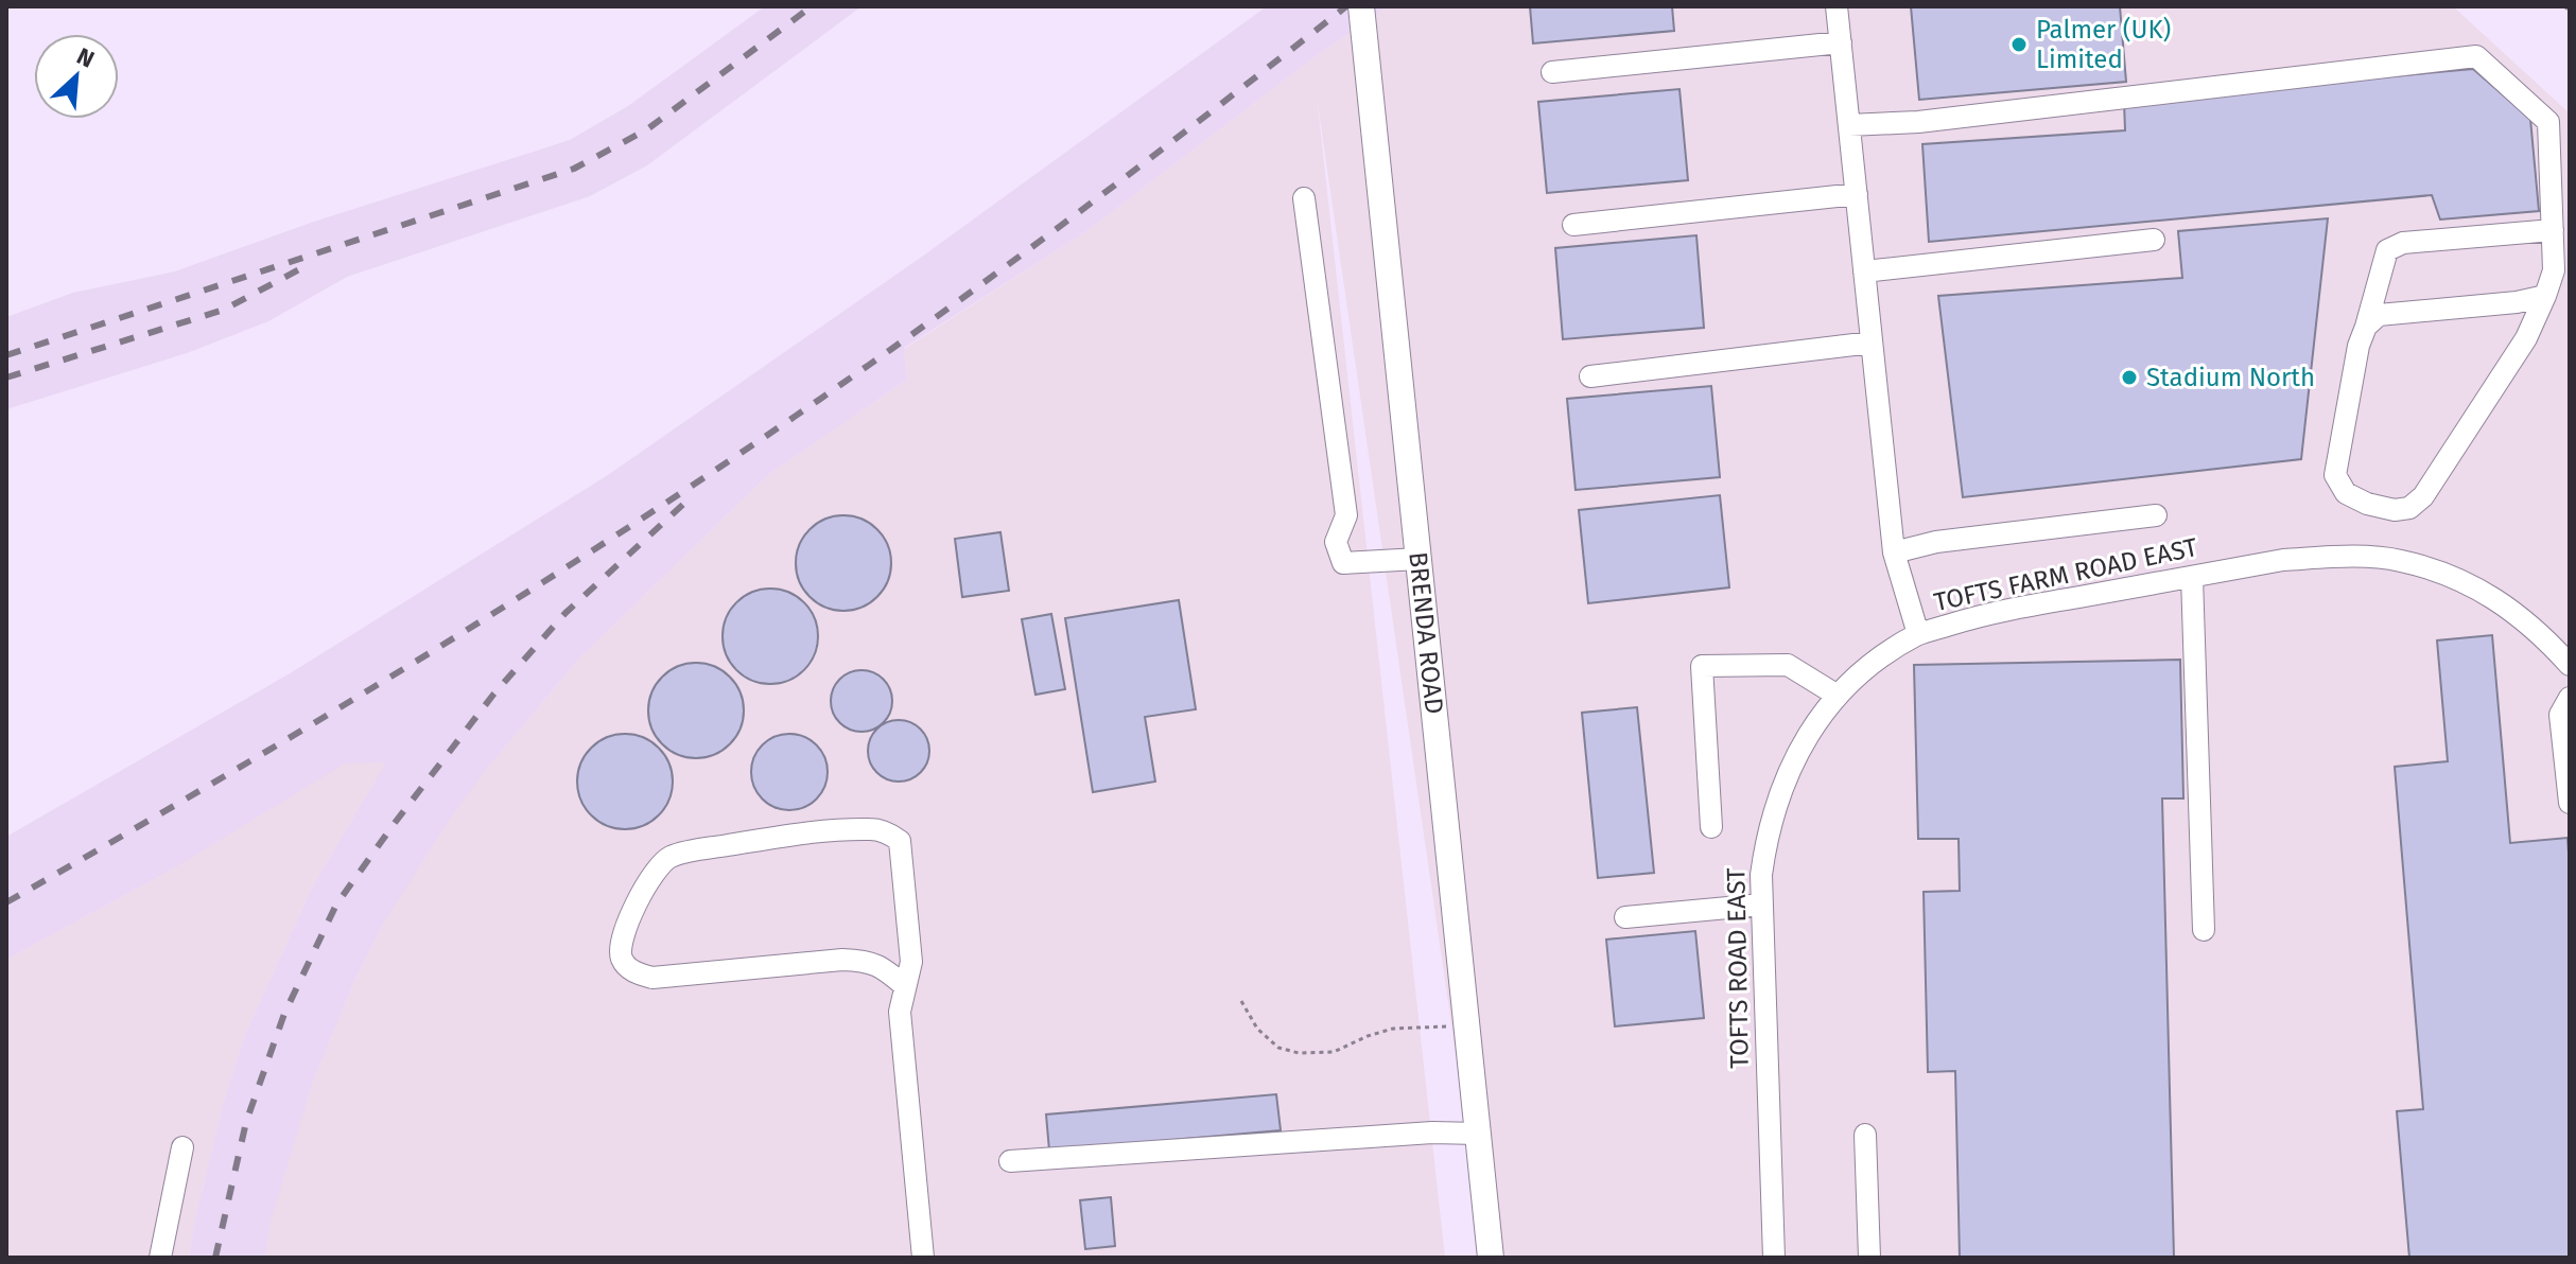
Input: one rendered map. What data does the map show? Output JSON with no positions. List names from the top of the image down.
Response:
{
  "streets": {
    "main road": ["BRENDA ROAD"],
    "street": ["TOFTS FARM ROAD EAST", "TOFTS ROAD EAST"]
  },
  "crossings": [
    ["TOFTS FARM ROAD EAST", "TOFTS ROAD EAST"]
  ],
  "places": ["Palmer (UK) Limited", "Stadium North"],
  "north": "top right"
}
